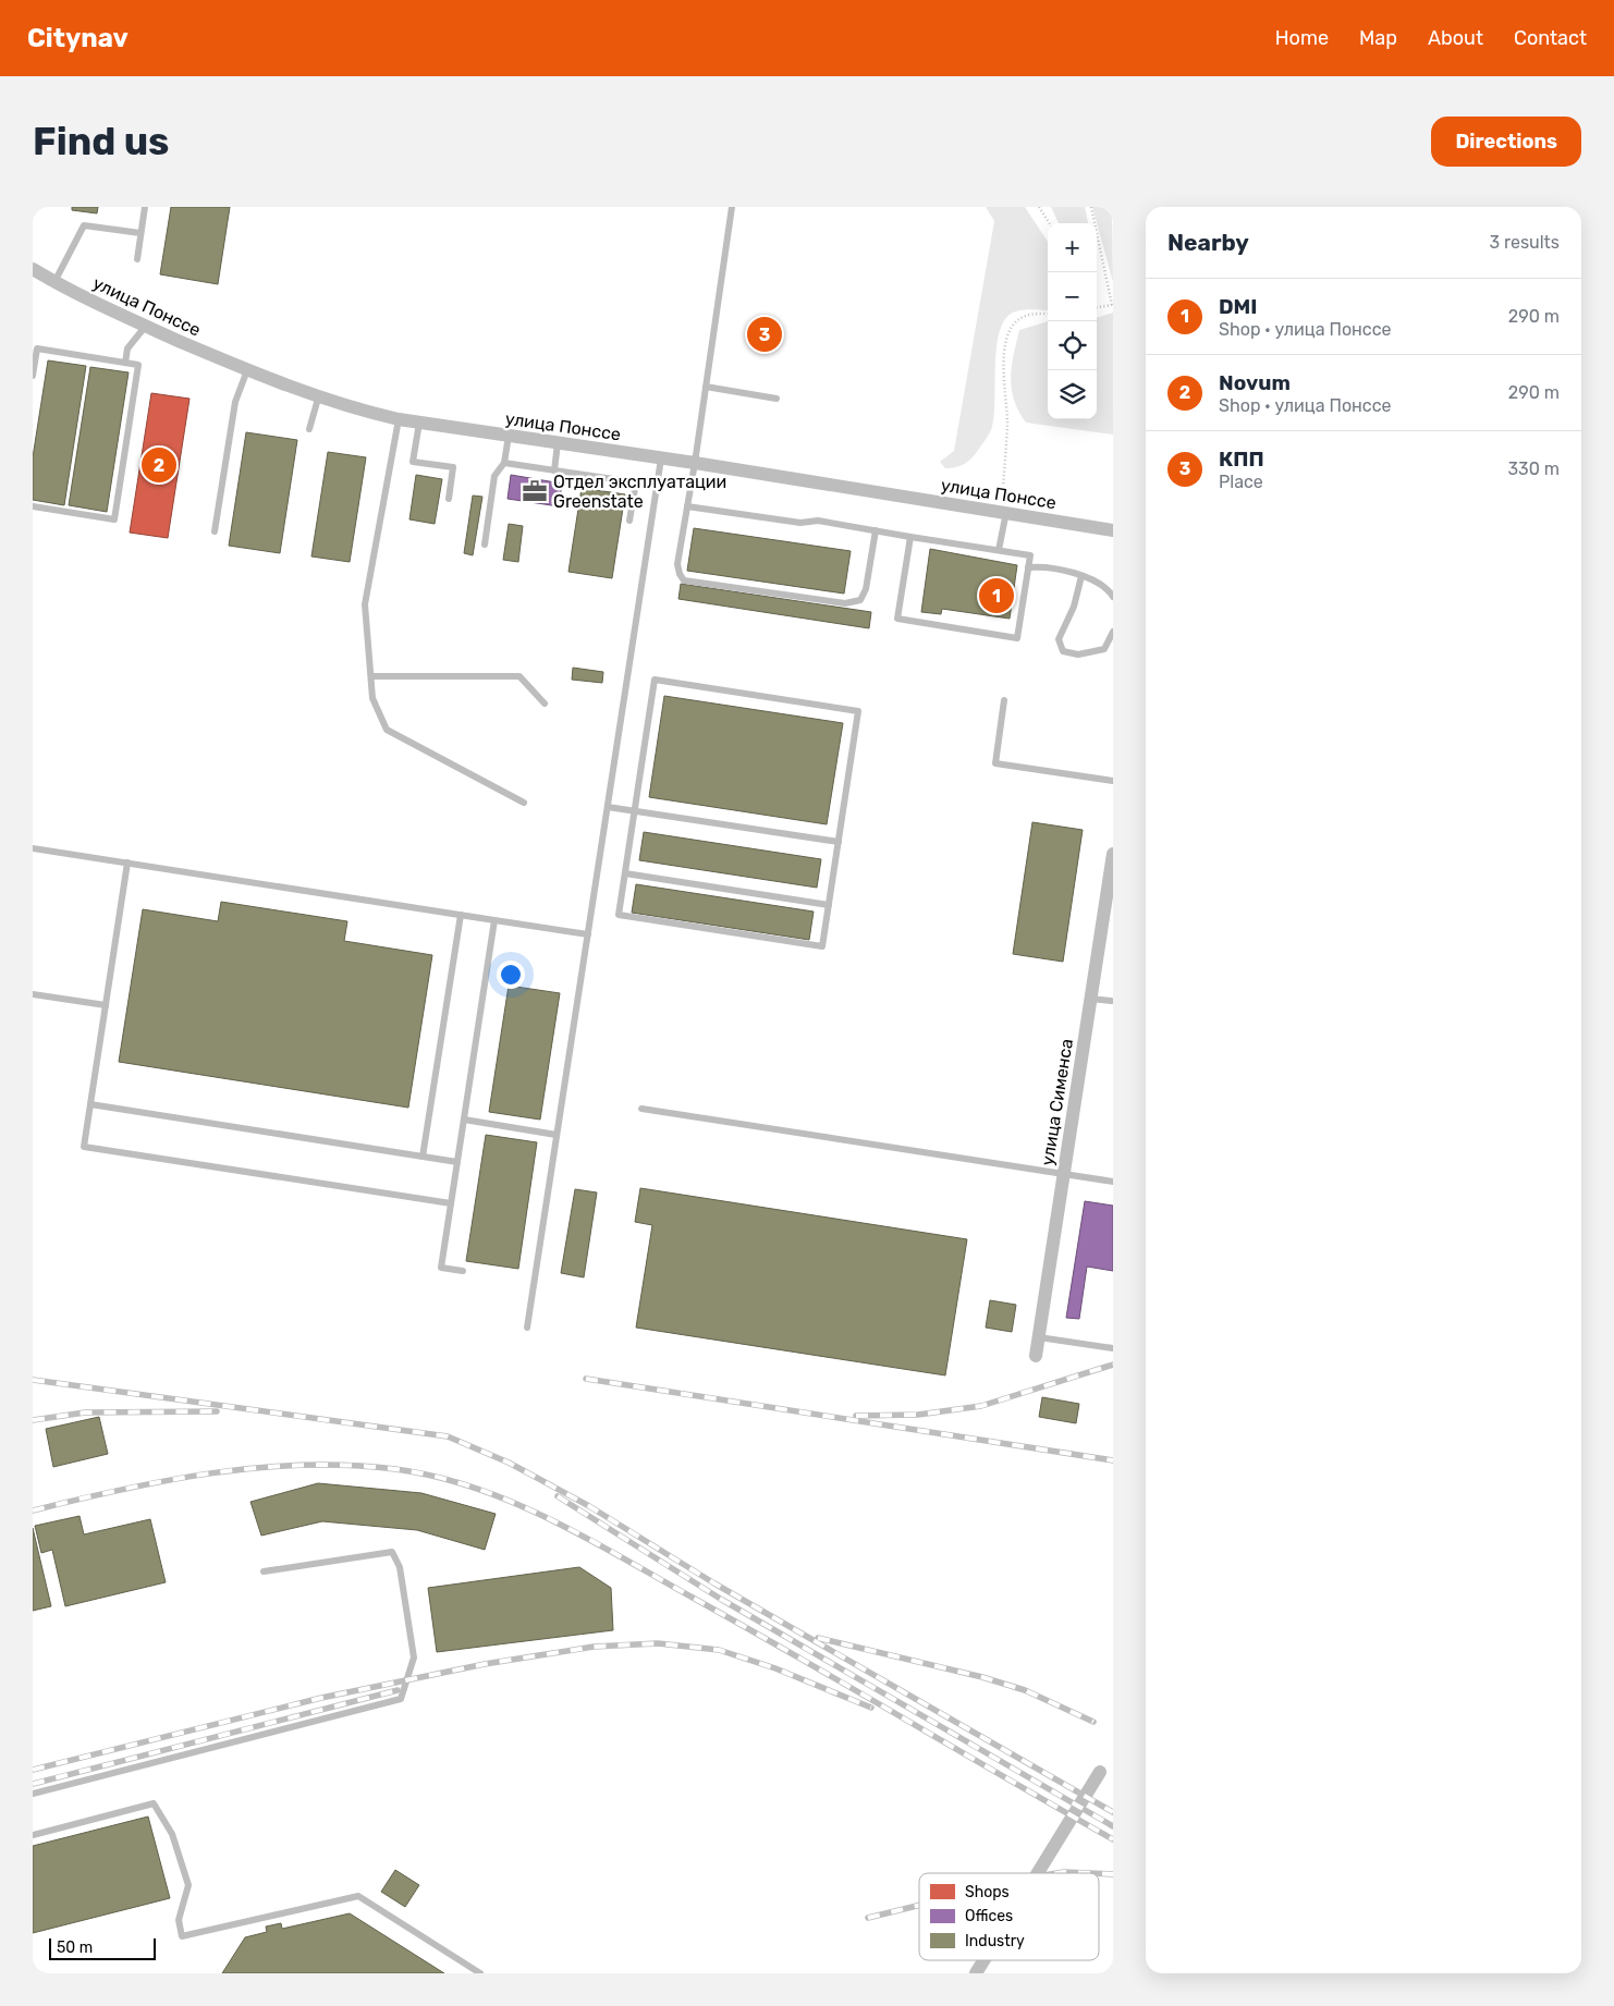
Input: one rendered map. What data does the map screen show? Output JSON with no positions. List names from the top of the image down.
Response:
{
  "streets": {
    "street": ["улица Понссе", "улица Сименса"]
  },
  "places": {
    "office": ["Отдел эксплуатации Greenstate"]
  },
  "legend": ["Shops", "Offices", "Industry"],
  "scale_bar": "50 m",
  "page": {
    "header": "Citynav",
    "nav": [
      "Home",
      "Map",
      "About",
      "Contact"
    ],
    "buttons": "Directions",
    "title": "Find us",
    "heading": ["Nearby", "3 results"],
    "map_buttons": ["+", "−"],
    "list": [
      {
        "mark": "1",
        "name": "DMI",
        "note": "Shop · улица Понссе",
        "value": "290 m"
      },
      {
        "mark": "2",
        "name": "Novum",
        "note": "Shop · улица Понссе",
        "value": "290 m"
      },
      {
        "mark": "3",
        "name": "КПП",
        "note": "Place",
        "value": "330 m"
      }
    ],
    "pins": ["3", "2", "1"],
    "scale": "50 m"
  }
}
